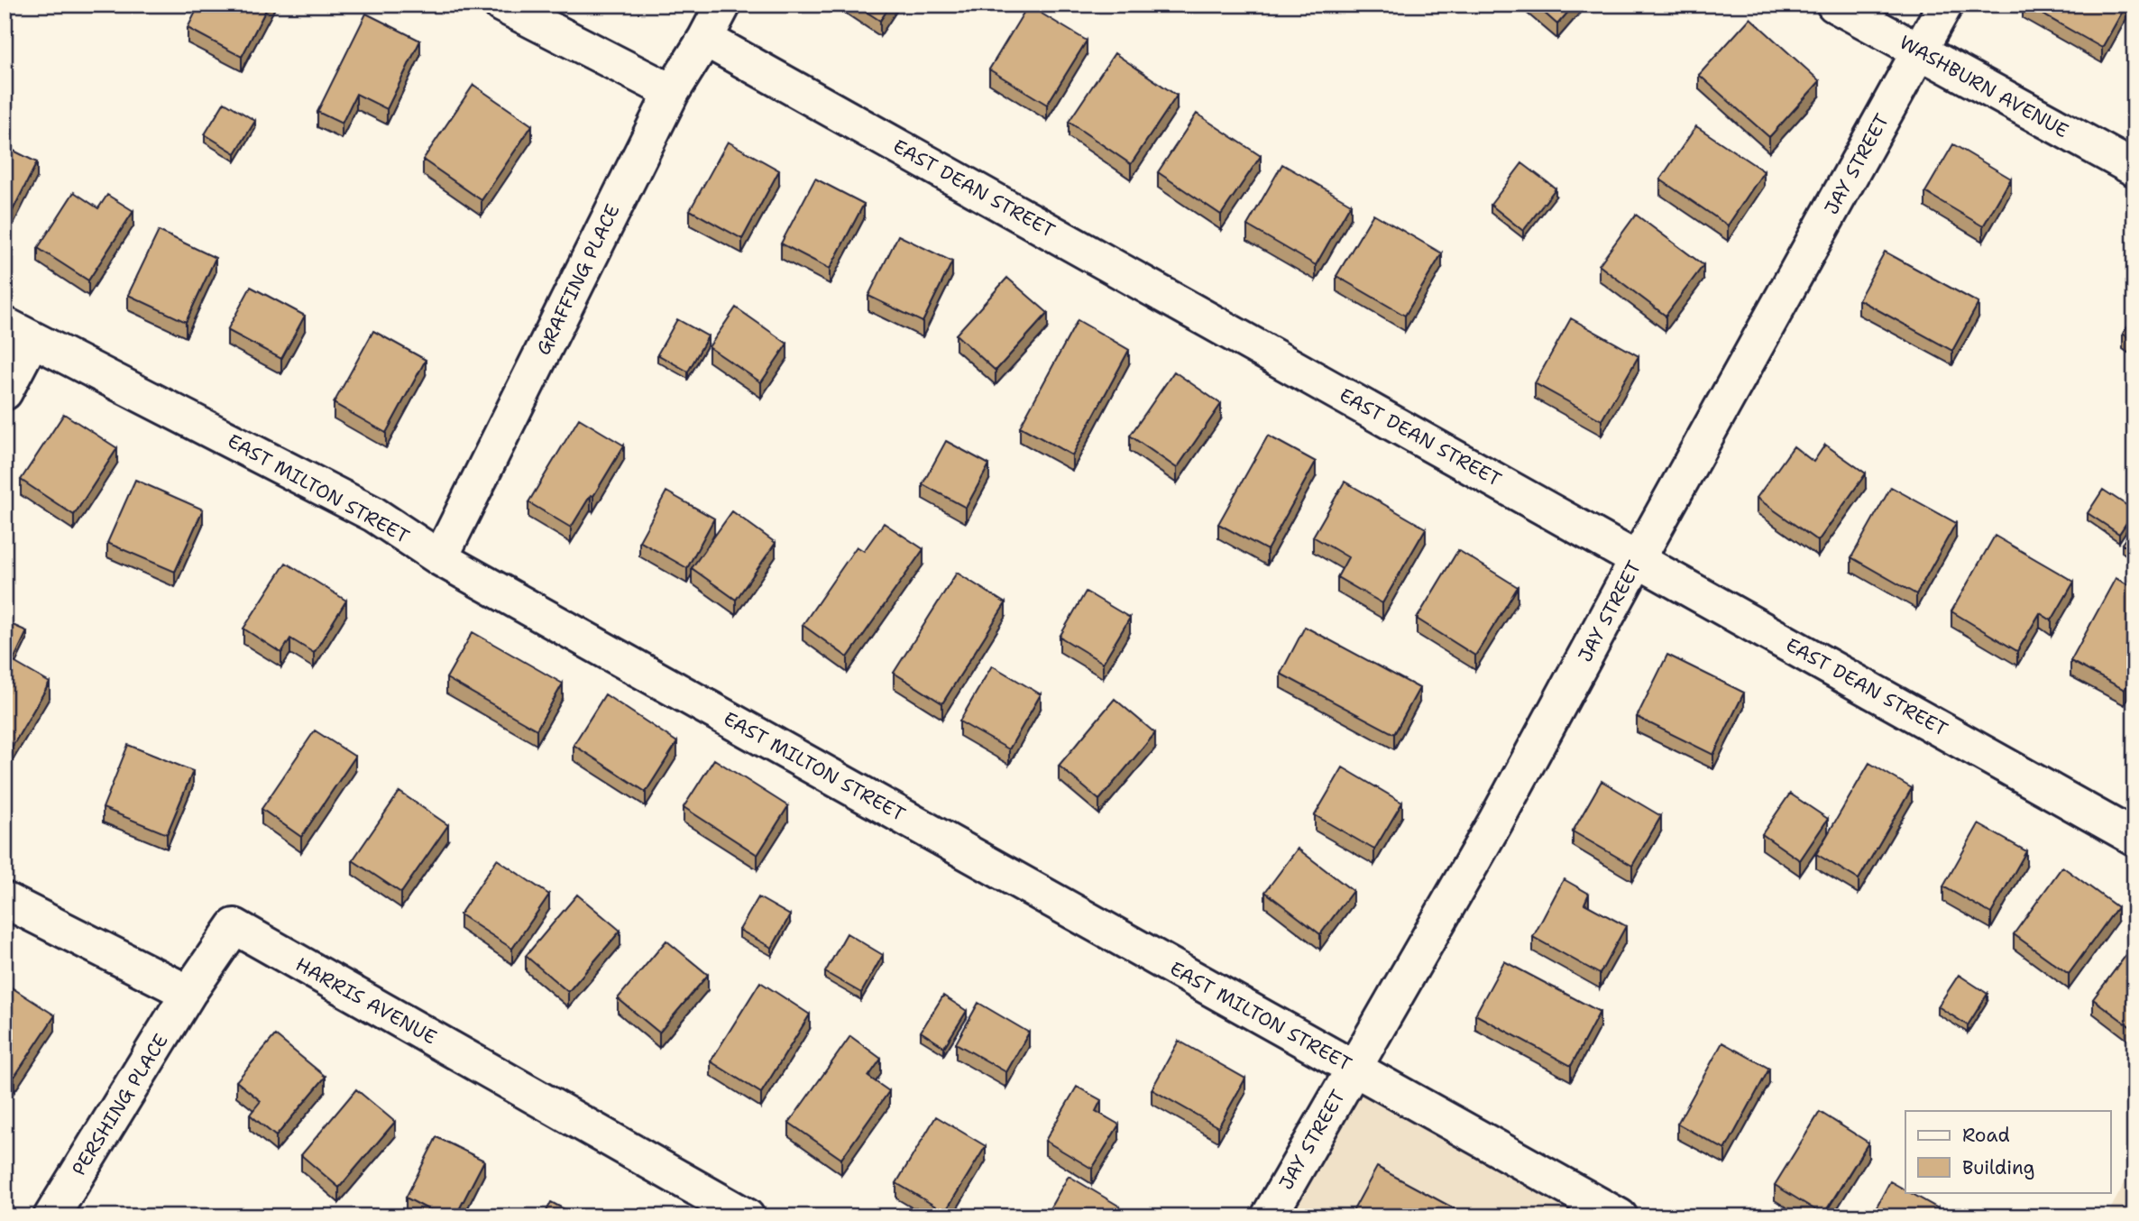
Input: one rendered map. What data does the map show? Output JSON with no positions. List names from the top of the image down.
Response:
{
  "streets": {
    "street": [
      "WASHBURN AVENUE",
      "JAY STREET",
      "EAST DEAN STREET",
      "GRAFFING PLACE",
      "EAST MILTON STREET",
      "HARRIS AVENUE",
      "PERSHING PLACE"
    ]
  },
  "crossings": [
    ["WASHBURN AVENUE", "JAY STREET"],
    ["JAY STREET", "EAST DEAN STREET"],
    ["JAY STREET", "EAST MILTON STREET"],
    ["EAST DEAN STREET", "GRAFFING PLACE"],
    ["GRAFFING PLACE", "EAST MILTON STREET"],
    ["HARRIS AVENUE", "PERSHING PLACE"]
  ],
  "legend": ["Road", "Building"]
}
